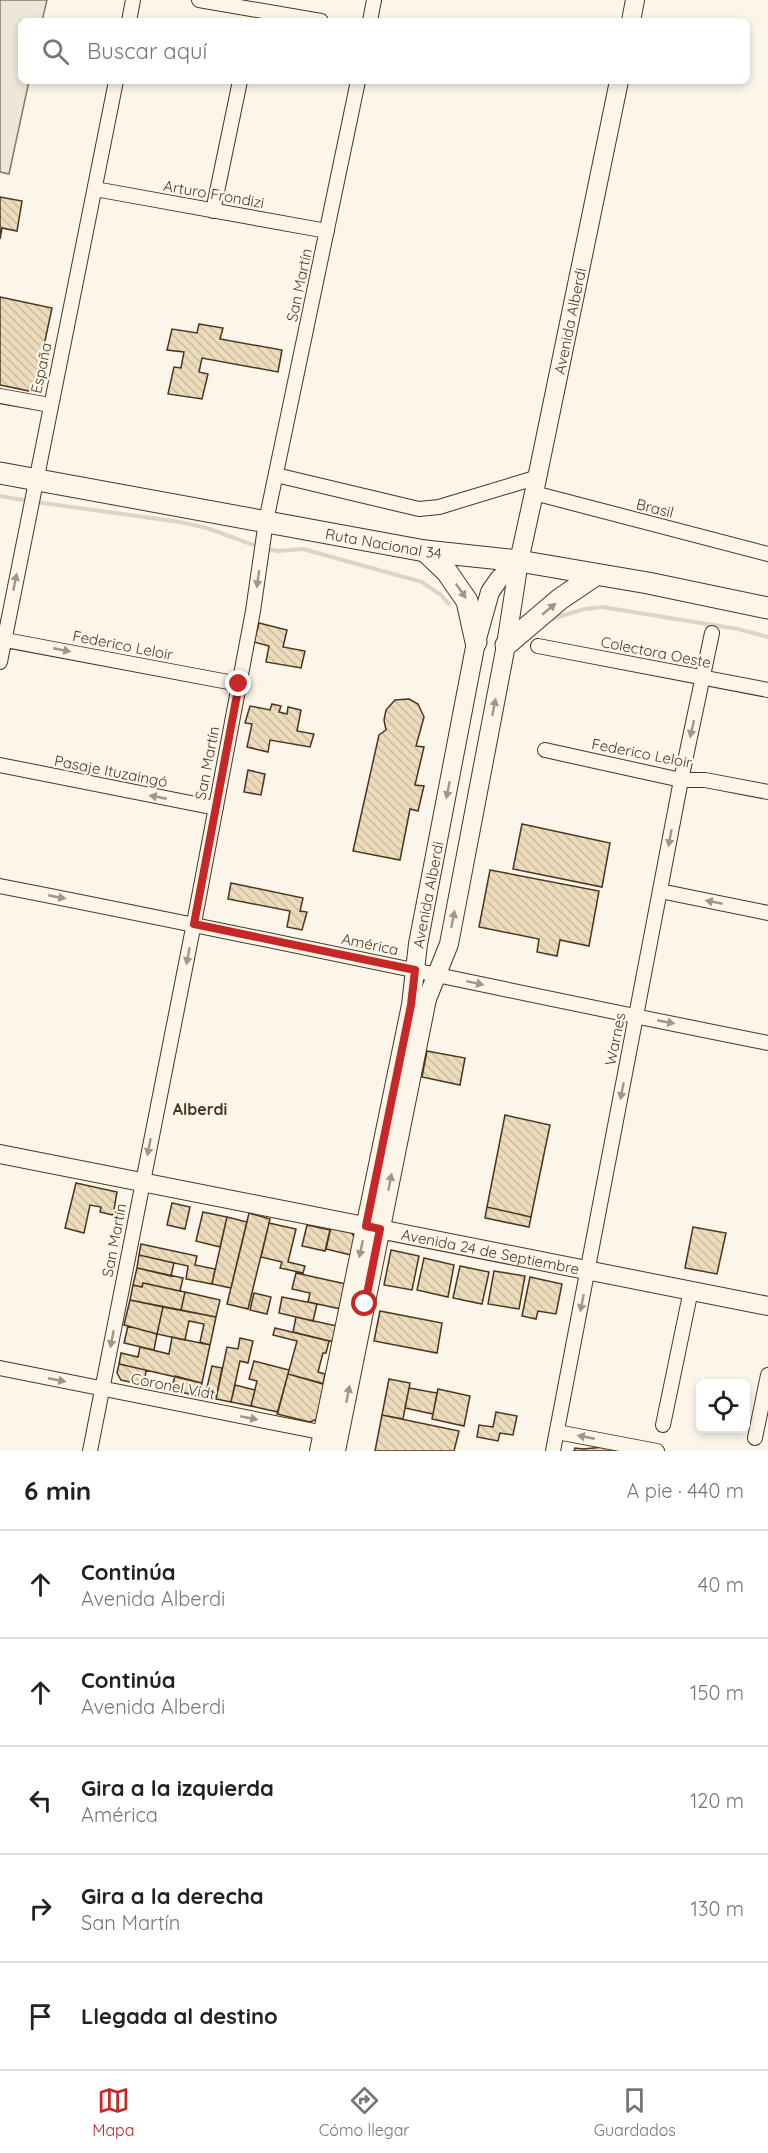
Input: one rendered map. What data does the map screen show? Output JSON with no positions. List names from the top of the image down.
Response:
{
  "streets": {
    "highway": ["Ruta Nacional 34"],
    "main road": ["Avenida Alberdi", "Avenida 24 de Septiembre"],
    "street": [
      "Arturo Frondizi",
      "San Martín",
      "España",
      "Brasil",
      "Federico Leloir",
      "Colectora Oeste",
      "Pasaje Ituzaingó",
      "América",
      "Warnes",
      "Coronel Vidt"
    ]
  },
  "crossings": [
    ["Arturo Frondizi", "San Martín"],
    ["Arturo Frondizi", "España"],
    ["San Martín", "Ruta Nacional 34"],
    ["San Martín", "Federico Leloir"],
    ["San Martín", "Pasaje Ituzaingó"],
    ["San Martín", "América"],
    ["San Martín", "Avenida 24 de Septiembre"],
    ["San Martín", "Coronel Vidt"],
    ["Avenida Alberdi", "Brasil"],
    ["Avenida Alberdi", "Ruta Nacional 34"],
    ["Avenida Alberdi", "América"],
    ["Avenida Alberdi", "Avenida 24 de Septiembre"],
    ["Avenida Alberdi", "Coronel Vidt"],
    ["España", "Ruta Nacional 34"],
    ["España", "Federico Leloir"],
    ["Federico Leloir", "Warnes"],
    ["Colectora Oeste", "Warnes"],
    ["América", "Warnes"],
    ["Warnes", "Avenida 24 de Septiembre"]
  ],
  "one_way": [
    "San Martín",
    "Federico Leloir",
    "Pasaje Ituzaingó",
    "América",
    "Warnes",
    "Coronel Vidt"
  ],
  "districts": ["Alberdi"],
  "page": {
    "search": "Buscar aquí",
    "heading": ["6 min", "A pie · 440 m"],
    "list": [
      ["Continúa", "Avenida Alberdi", "40 m"],
      ["Continúa", "Avenida Alberdi", "150 m"],
      ["Gira a la izquierda", "América", "120 m"],
      ["Gira a la derecha", "San Martín", "130 m"],
      "Llegada al destino"
    ],
    "nav": ["Mapa", "Cómo llegar", "Guardados"]
  }
}
